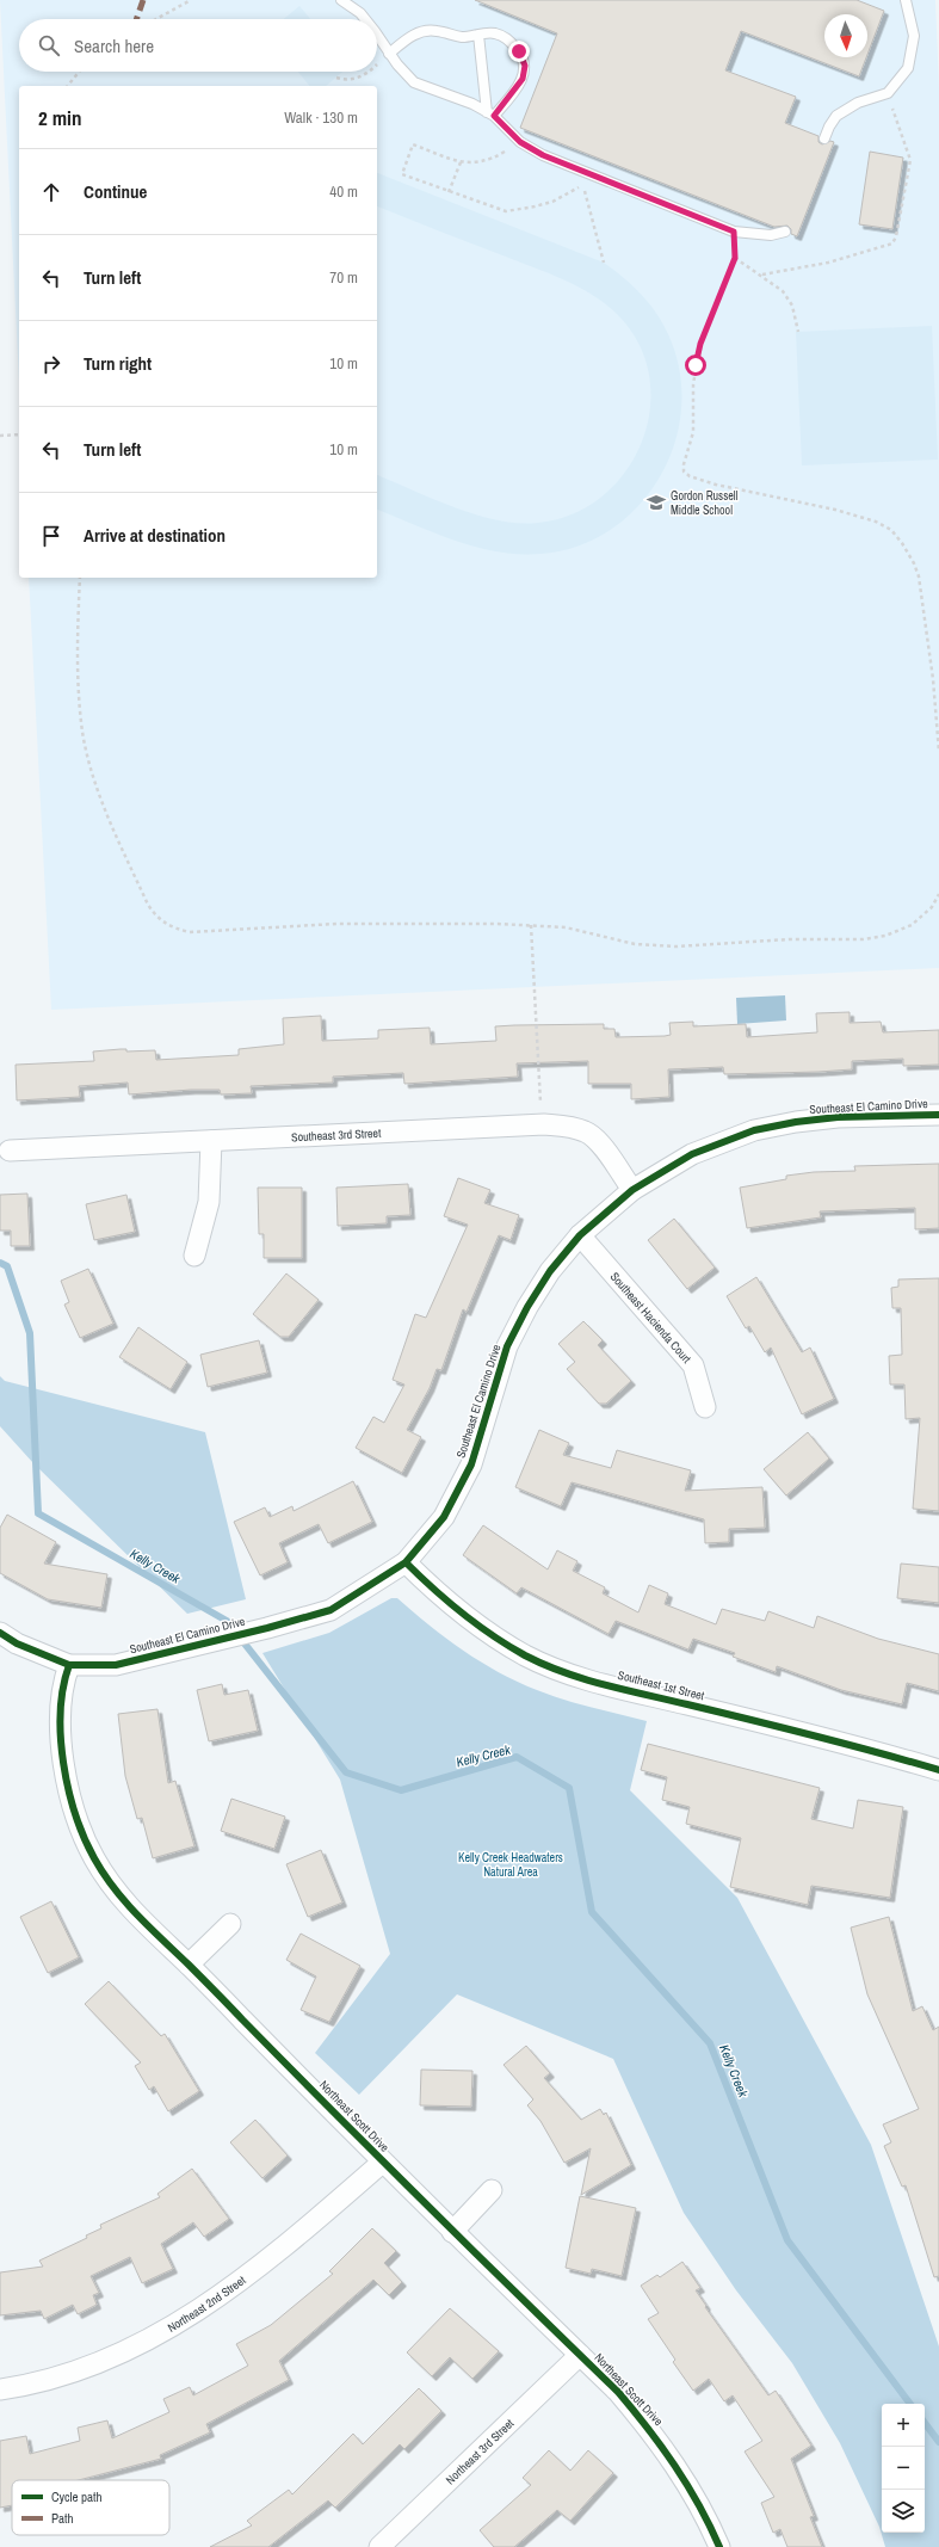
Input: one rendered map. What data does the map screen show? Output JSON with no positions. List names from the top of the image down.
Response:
{
  "streets": {
    "street": [
      "Southeast El Camino Drive",
      "Southeast 3rd Street",
      "Southeast Hacienda Court",
      "Southeast 1st Street",
      "Northeast Scott Drive",
      "Northeast 2nd Street",
      "Northeast 3rd Street"
    ]
  },
  "crossings": [
    ["Southeast El Camino Drive", "Southeast 3rd Street"],
    ["Southeast El Camino Drive", "Southeast Hacienda Court"],
    ["Southeast El Camino Drive", "Southeast 1st Street"],
    ["Southeast El Camino Drive", "Northeast Scott Drive"],
    ["Northeast Scott Drive", "Northeast 2nd Street"],
    ["Northeast Scott Drive", "Northeast 3rd Street"]
  ],
  "water": ["Kelly Creek"],
  "parks": ["Kelly Creek Headwaters Natural Area"],
  "places": {
    "school or university": ["Gordon Russell Middle School"]
  },
  "legend": ["Cycle path", "Path"],
  "north": "bottom",
  "page": {
    "search": "Search here",
    "heading": ["2 min", "Walk · 130 m"],
    "list": [
      ["Continue", "40 m"],
      ["Turn left", "70 m"],
      ["Turn right", "10 m"],
      ["Turn left", "10 m"],
      "Arrive at destination"
    ],
    "map_buttons": ["+", "−"]
  }
}
